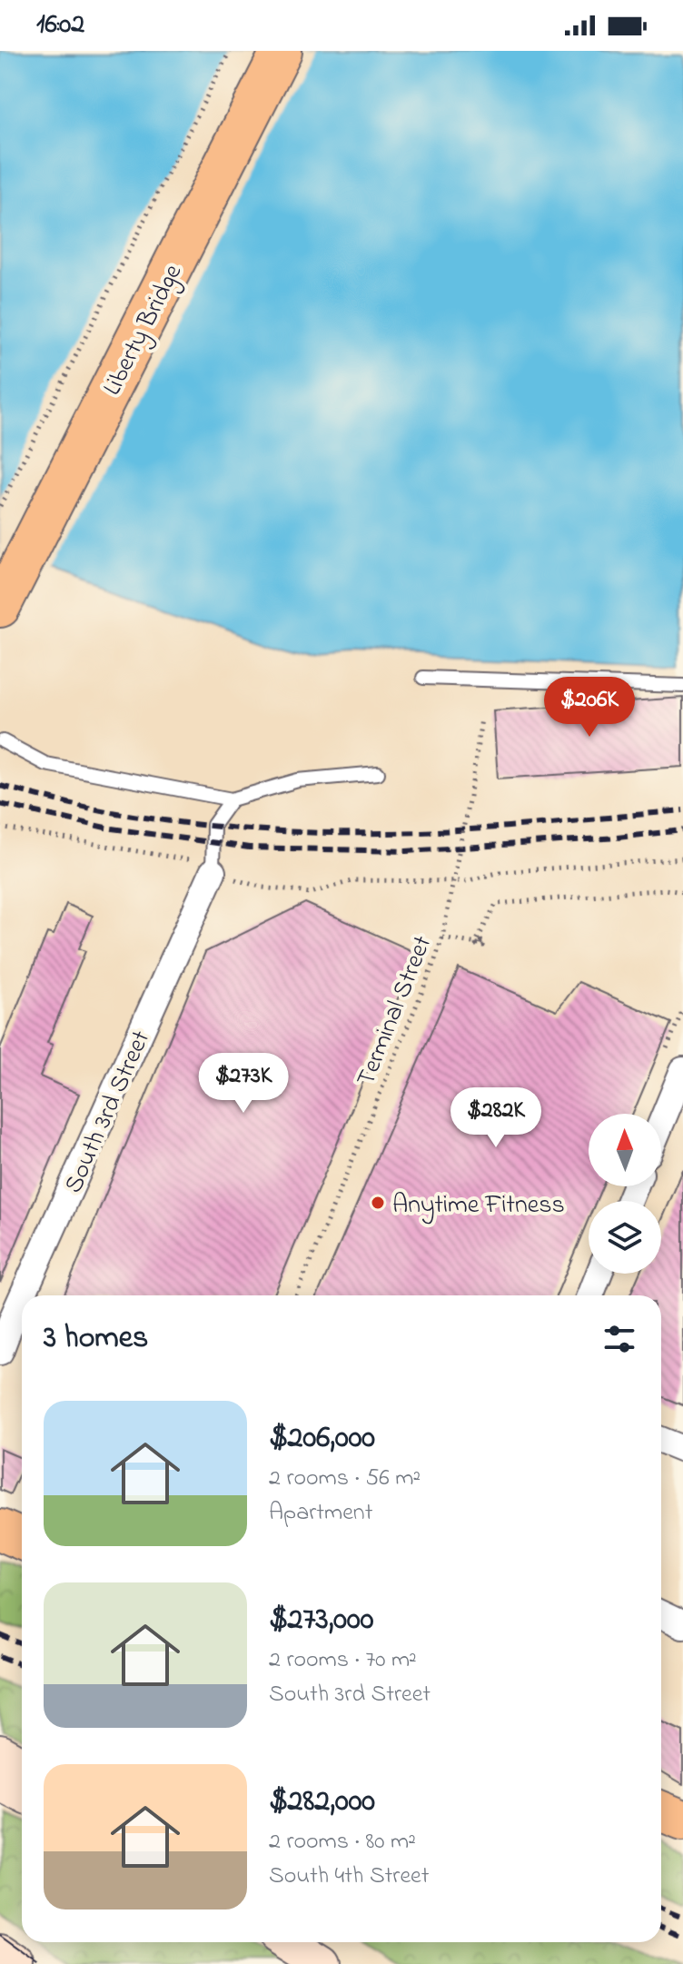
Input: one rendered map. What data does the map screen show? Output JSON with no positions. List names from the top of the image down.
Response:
{
  "streets": {
    "main road": ["Liberty Bridge"],
    "street": ["South 3rd Street"],
    "path": ["Terminal Street"]
  },
  "places": ["Anytime Fitness"],
  "north": "top",
  "page": {
    "status": "16:02",
    "price": ["$206K", "$273K", "$282K"],
    "heading": "3 homes",
    "list": [
      {
        "name": "$206,000",
        "note": "2 rooms · 56 m² · Apartment"
      },
      {
        "name": "$273,000",
        "note": "2 rooms · 70 m² · South 3rd Street"
      },
      {
        "name": "$282,000",
        "note": "2 rooms · 80 m² · South 4th Street"
      }
    ]
  }
}
